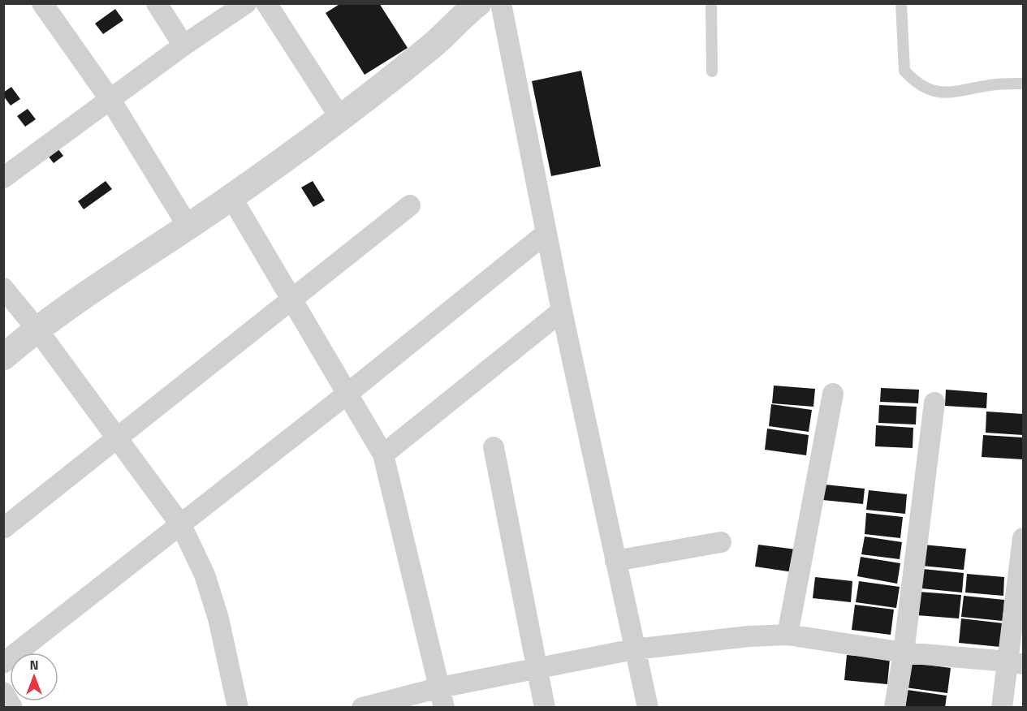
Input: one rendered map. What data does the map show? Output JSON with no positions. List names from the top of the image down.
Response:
{
  "north": "top"
}
